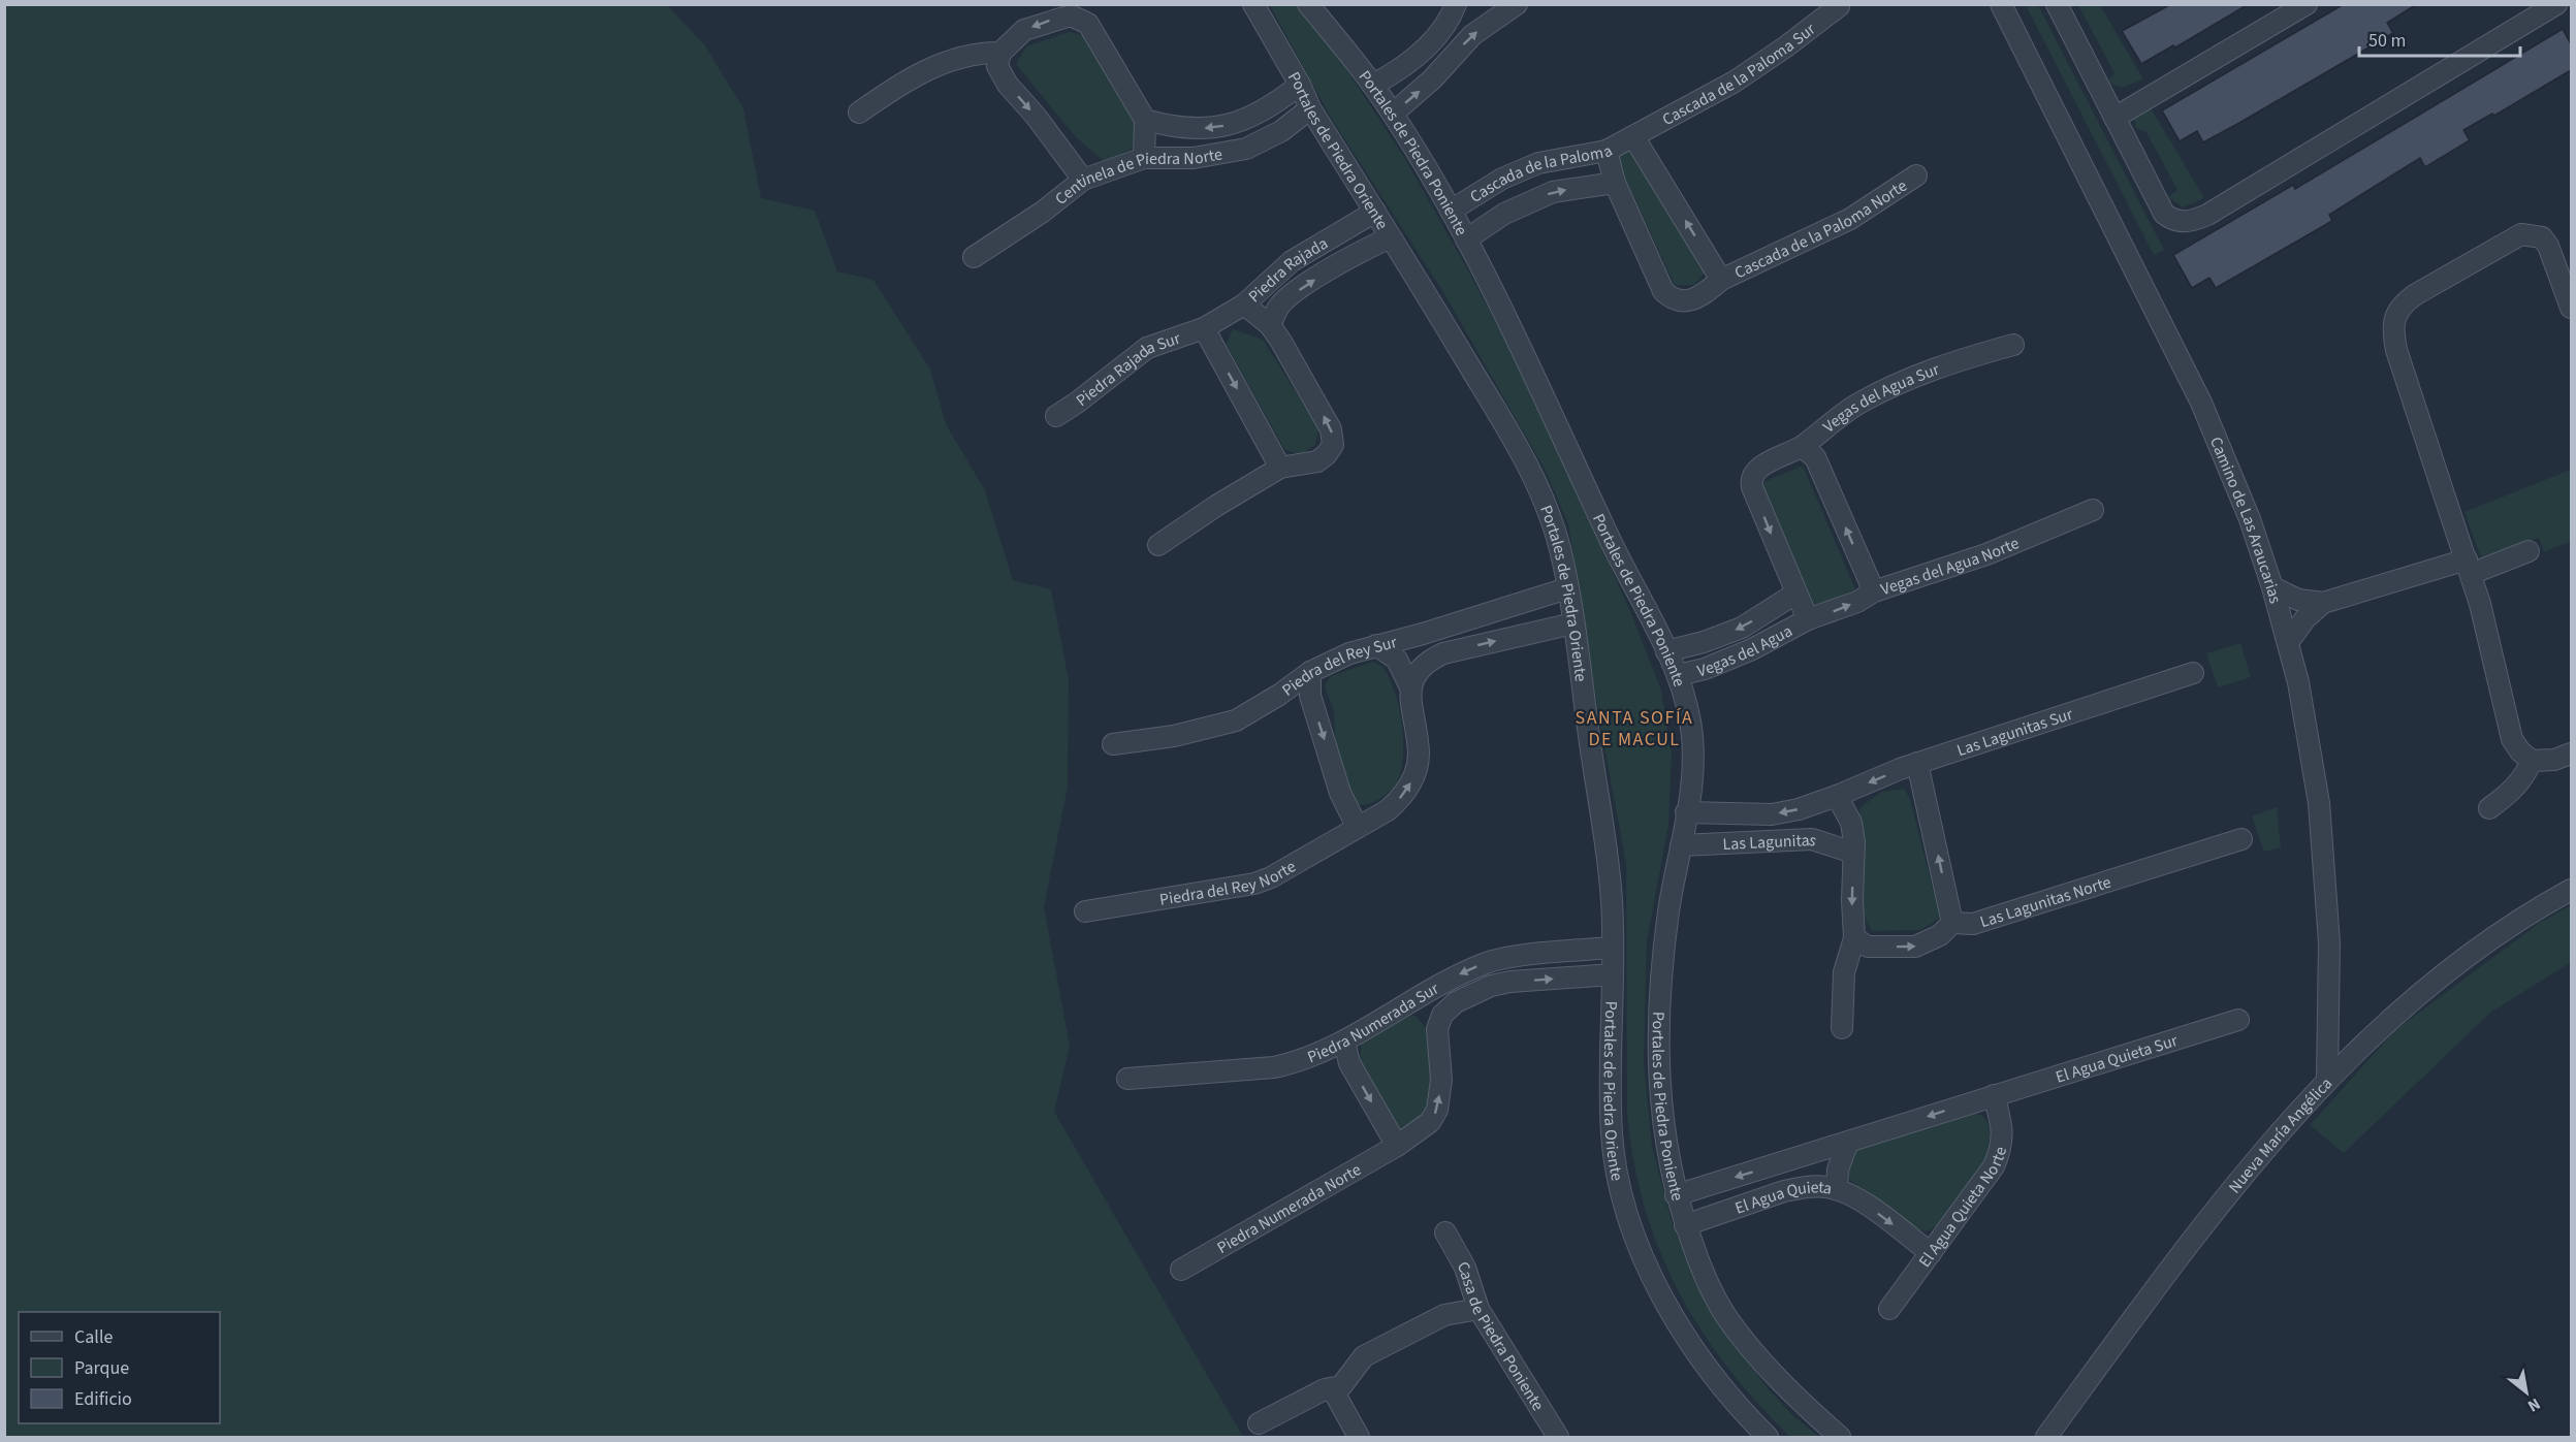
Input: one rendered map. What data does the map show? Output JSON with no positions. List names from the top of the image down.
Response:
{
  "streets": {
    "street": [
      "Cascada de la Paloma Sur",
      "Portales de Piedra Oriente",
      "Portales de Piedra Poniente",
      "Cascada de la Paloma",
      "Centinela de Piedra Norte",
      "Cascada de la Paloma Norte",
      "Piedra Rajada",
      "Piedra Rajada Sur",
      "Vegas del Agua Sur",
      "Camino de Las Araucarias",
      "Vegas del Agua Norte",
      "Vegas del Agua",
      "Piedra del Rey Sur",
      "Las Lagunitas Sur",
      "Las Lagunitas",
      "Piedra del Rey Norte",
      "Las Lagunitas Norte",
      "Piedra Numerada Sur",
      "El Agua Quieta Sur",
      "Nueva María Angélica",
      "El Agua Quieta",
      "El Agua Quieta Norte",
      "Piedra Numerada Norte",
      "Casa de Piedra Poniente"
    ]
  },
  "crossings": [
    ["Cascada de la Paloma Sur", "Cascada de la Paloma"],
    ["Portales de Piedra Oriente", "Centinela de Piedra Norte"],
    ["Portales de Piedra Oriente", "Piedra Rajada"],
    ["Portales de Piedra Oriente", "Piedra del Rey Sur"],
    ["Portales de Piedra Oriente", "Piedra Numerada Sur"],
    ["Portales de Piedra Poniente", "Cascada de la Paloma"],
    ["Portales de Piedra Poniente", "Vegas del Agua"],
    ["Portales de Piedra Poniente", "Las Lagunitas"],
    ["Portales de Piedra Poniente", "El Agua Quieta"],
    ["Cascada de la Paloma", "Cascada de la Paloma Norte"],
    ["Piedra Rajada", "Piedra Rajada Sur"],
    ["Vegas del Agua Sur", "Vegas del Agua"],
    ["Camino de Las Araucarias", "Nueva María Angélica"],
    ["Vegas del Agua Norte", "Vegas del Agua"],
    ["Piedra del Rey Sur", "Piedra del Rey Norte"],
    ["Las Lagunitas Sur", "Las Lagunitas"],
    ["El Agua Quieta Sur", "El Agua Quieta"],
    ["El Agua Quieta Sur", "El Agua Quieta Norte"],
    ["El Agua Quieta", "El Agua Quieta Norte"]
  ],
  "districts": ["SANTA SOFÍA DE MACUL"],
  "legend": ["Calle", "Parque", "Edificio"],
  "scale_bar": "50 m",
  "north": "bottom right"
}
